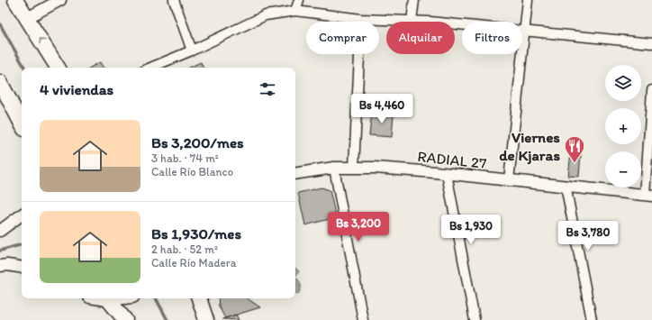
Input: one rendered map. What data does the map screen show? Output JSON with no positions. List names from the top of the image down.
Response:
{
  "streets": {
    "street": ["RADIAL 27"]
  },
  "places": {
    "restaurant": ["Viernes de Kjaras"]
  },
  "page": {
    "chip": ["Comprar", "Alquilar", "Filtros"],
    "map_buttons": ["+", "−"],
    "heading": "4 viviendas",
    "price": [
      "Bs 4,460",
      "Bs 3,200",
      "Bs 1,930",
      "Bs 3,780"
    ],
    "list": [
      {
        "name": "Bs 3,200/mes",
        "note": "3 hab. · 74 m² · Calle Río Blanco"
      },
      {
        "name": "Bs 1,930/mes",
        "note": "2 hab. · 52 m² · Calle Río Madera"
      }
    ]
  }
}
